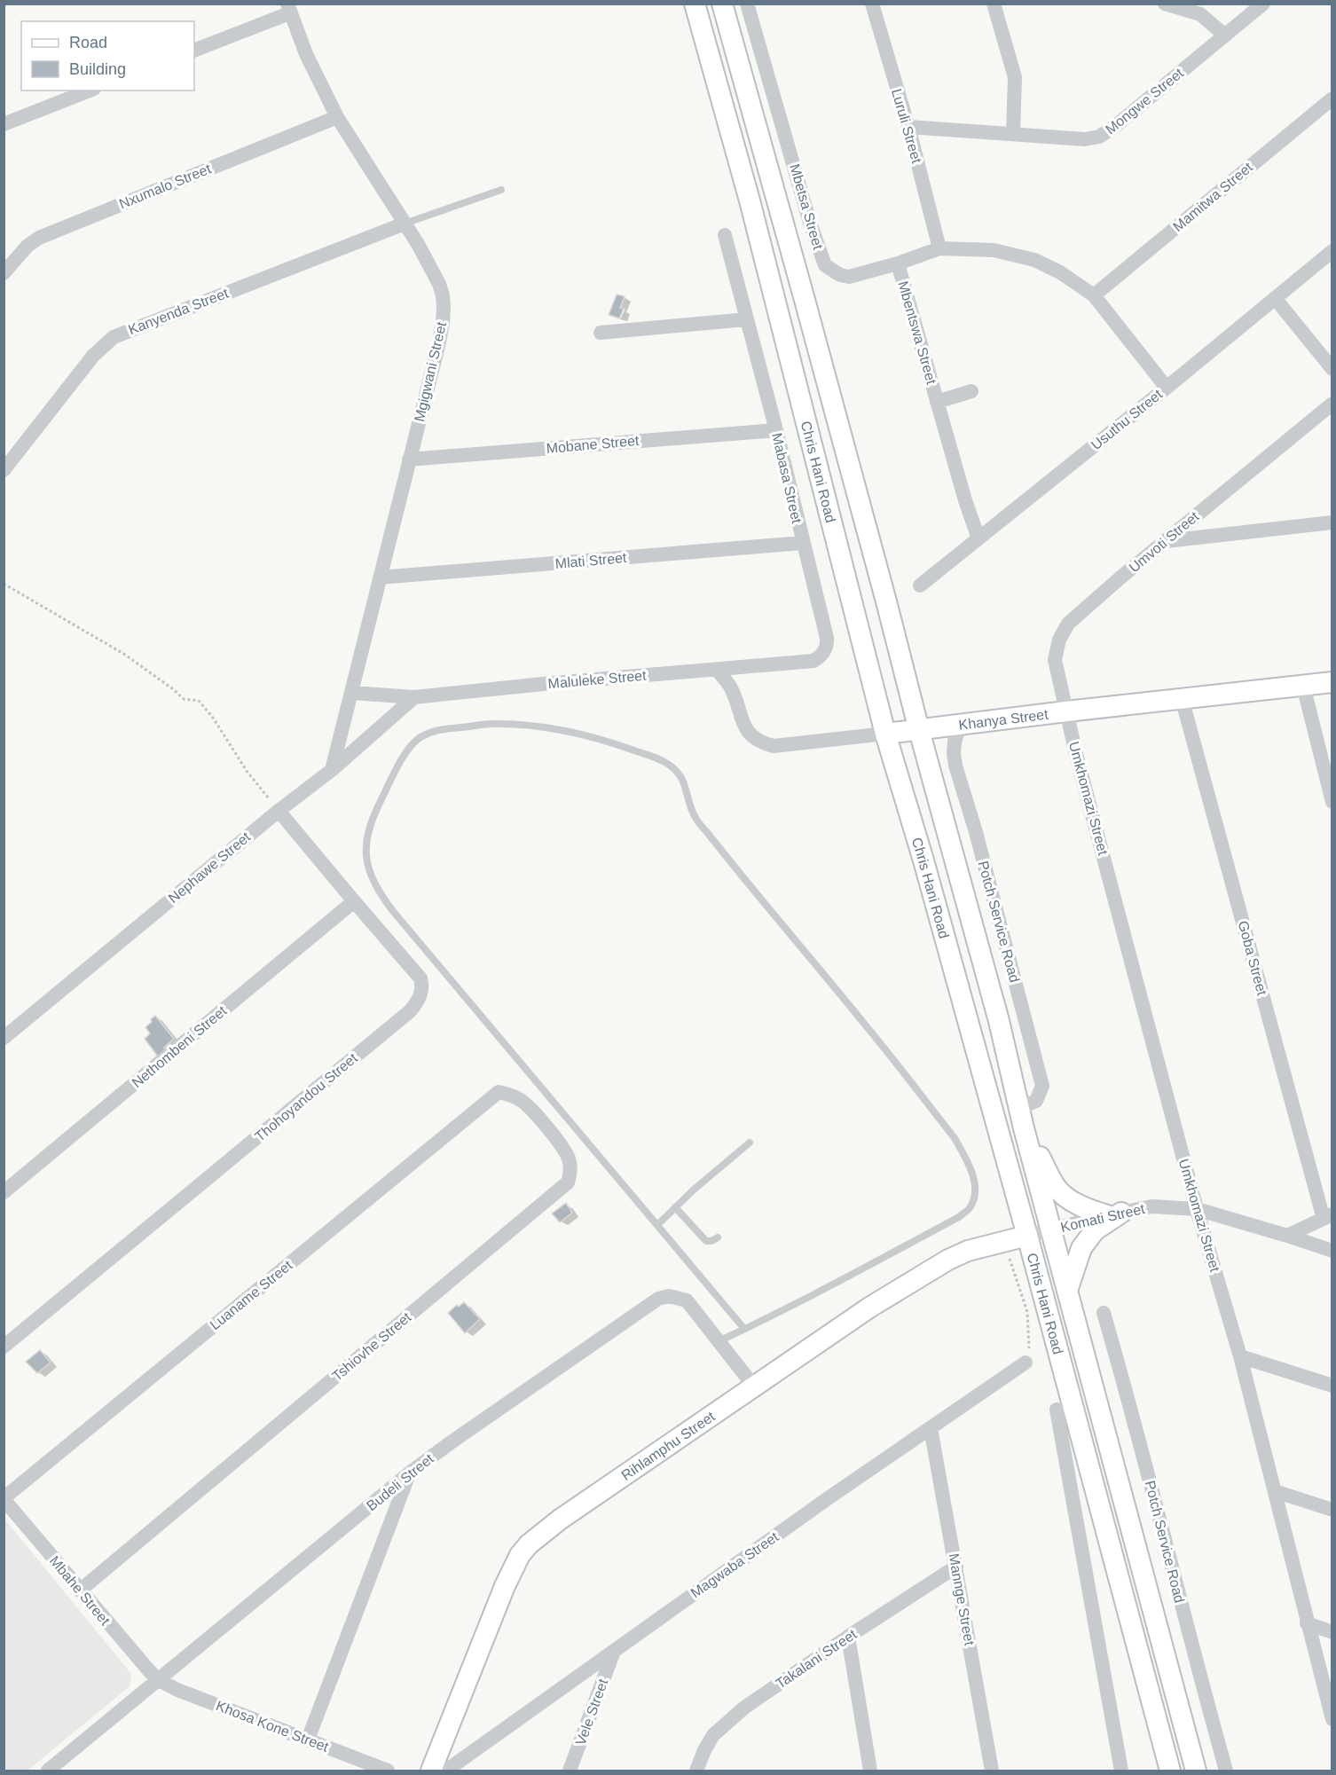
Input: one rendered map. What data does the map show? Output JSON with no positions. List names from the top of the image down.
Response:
{
  "streets": {
    "main road": ["Chris Hani Road", "Khanya Street", "Rihlamphu Street"],
    "street": [
      "Mongwe Street",
      "Luruli Street",
      "Nxumalo Street",
      "Mamitwa Street",
      "Mbetsa Street",
      "Kanyenda Street",
      "Mbentswa Street",
      "Mgigwani Street",
      "Usuthu Street",
      "Mobane Street",
      "Mabasa Street",
      "Umvoti Street",
      "Mlati Street",
      "Maluleke Street",
      "Umkhomazi Street",
      "Nephawe Street",
      "Potch Service Road",
      "Goba Street",
      "Nethombeni Street",
      "Thohoyandou Street",
      "Komati Street",
      "Luaname Street",
      "Tshiovhe Street",
      "Budeli Street",
      "Magwaba Street",
      "Mbahe Street",
      "Mannge Street",
      "Takalani Street",
      "Vele Street",
      "Khosa Kone Street"
    ]
  },
  "crossings": [
    ["Mongwe Street", "Luruli Street"],
    ["Luruli Street", "Mbetsa Street"],
    ["Nxumalo Street", "Mgigwani Street"],
    ["Mamitwa Street", "Mbetsa Street"],
    ["Mbetsa Street", "Mbentswa Street"],
    ["Mbetsa Street", "Usuthu Street"],
    ["Kanyenda Street", "Mgigwani Street"],
    ["Mbentswa Street", "Usuthu Street"],
    ["Mgigwani Street", "Mobane Street"],
    ["Mgigwani Street", "Mlati Street"],
    ["Mgigwani Street", "Maluleke Street"],
    ["Mgigwani Street", "Nephawe Street"],
    ["Mobane Street", "Mabasa Street"],
    ["Chris Hani Road", "Khanya Street"],
    ["Chris Hani Road", "Potch Service Road"],
    ["Chris Hani Road", "Komati Street"],
    ["Chris Hani Road", "Rihlamphu Street"],
    ["Mabasa Street", "Mlati Street"],
    ["Mabasa Street", "Maluleke Street"],
    ["Umvoti Street", "Khanya Street"],
    ["Umvoti Street", "Umkhomazi Street"],
    ["Maluleke Street", "Khanya Street"],
    ["Maluleke Street", "Nephawe Street"],
    ["Khanya Street", "Umkhomazi Street"],
    ["Khanya Street", "Potch Service Road"],
    ["Khanya Street", "Goba Street"],
    ["Umkhomazi Street", "Komati Street"],
    ["Nephawe Street", "Thohoyandou Street"],
    ["Nethombeni Street", "Thohoyandou Street"],
    ["Komati Street", "Rihlamphu Street"],
    ["Luaname Street", "Tshiovhe Street"],
    ["Luaname Street", "Mbahe Street"],
    ["Tshiovhe Street", "Mbahe Street"],
    ["Rihlamphu Street", "Budeli Street"],
    ["Budeli Street", "Mbahe Street"],
    ["Budeli Street", "Khosa Kone Street"],
    ["Magwaba Street", "Mannge Street"],
    ["Magwaba Street", "Vele Street"],
    ["Mbahe Street", "Khosa Kone Street"],
    ["Mannge Street", "Takalani Street"]
  ],
  "legend": ["Road", "Building"]
}
